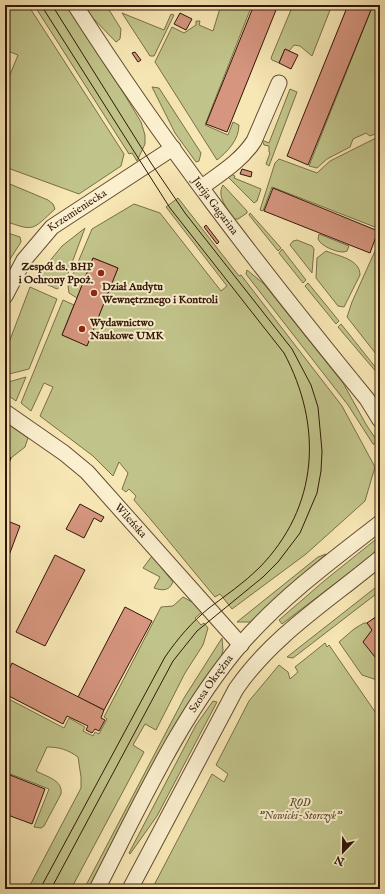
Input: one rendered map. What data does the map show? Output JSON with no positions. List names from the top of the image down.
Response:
{
  "streets": {
    "street": [
      "Jurija Gagarina",
      "Krzemieniecka",
      "Wileńska",
      "Szosa Okrężna"
    ]
  },
  "crossings": [
    ["Jurija Gagarina", "Krzemieniecka"],
    ["Wileńska", "Szosa Okrężna"]
  ],
  "parks": ["ROD \"Nowicki-Storczyk\""],
  "places": ["Zespół ds. BHP i Ochrony Ppoż.", "Dział Audytu Wewnętrznego i Kontroli", "Wydawnictwo Naukowe UMK"],
  "north": "bottom"
}
